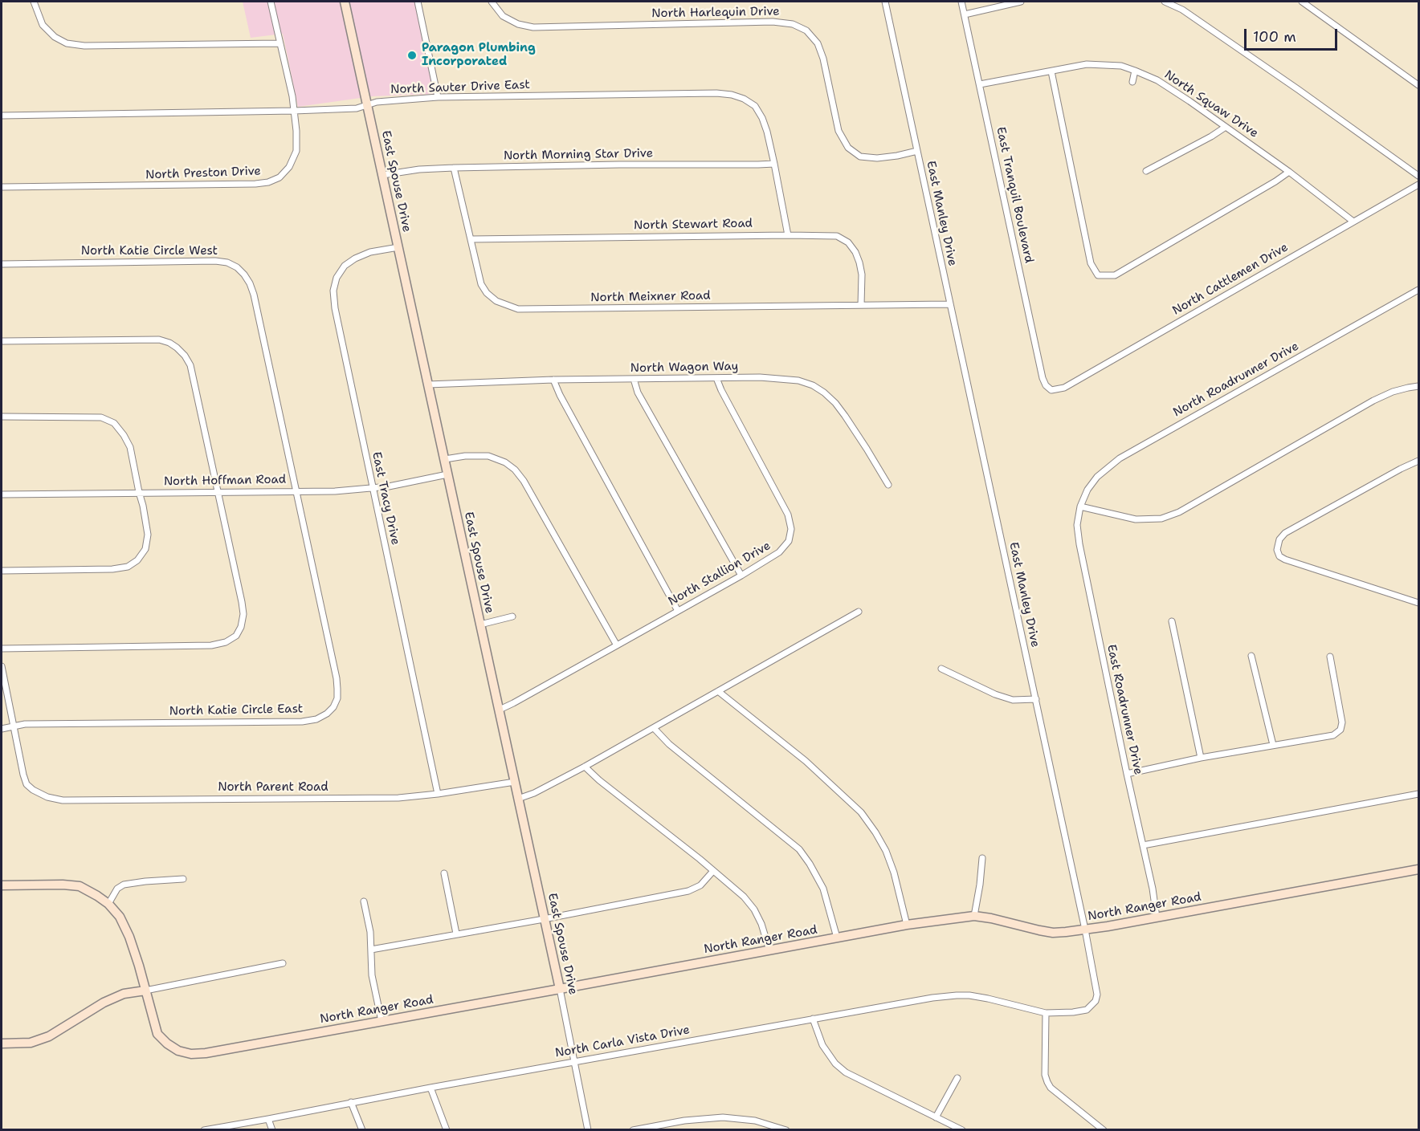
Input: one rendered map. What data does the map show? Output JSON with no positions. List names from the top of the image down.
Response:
{
  "streets": {
    "street": [
      "North Harlequin Drive",
      "North Sauter Drive East",
      "North Squaw Drive",
      "North Morning Star Drive",
      "North Preston Drive",
      "East Spouse Drive",
      "East Tranquil Boulevard",
      "East Manley Drive",
      "North Stewart Road",
      "North Katie Circle West",
      "North Cattlemen Drive",
      "North Meixner Road",
      "North Wagon Way",
      "North Roadrunner Drive",
      "North Hoffman Road",
      "East Tracy Drive",
      "North Stallion Drive",
      "East Roadrunner Drive",
      "North Katie Circle East",
      "North Parent Road",
      "North Ranger Road",
      "North Carla Vista Drive"
    ]
  },
  "crossings": [
    ["North Harlequin Drive", "East Manley Drive"],
    ["North Sauter Drive East", "North Morning Star Drive"],
    ["North Sauter Drive East", "North Preston Drive"],
    ["North Sauter Drive East", "East Spouse Drive"],
    ["North Sauter Drive East", "North Stewart Road"],
    ["North Squaw Drive", "East Tranquil Boulevard"],
    ["North Squaw Drive", "North Cattlemen Drive"],
    ["North Morning Star Drive", "East Spouse Drive"],
    ["North Morning Star Drive", "North Meixner Road"],
    ["East Spouse Drive", "North Wagon Way"],
    ["East Spouse Drive", "North Hoffman Road"],
    ["East Spouse Drive", "East Tracy Drive"],
    ["East Spouse Drive", "North Stallion Drive"],
    ["East Spouse Drive", "North Parent Road"],
    ["East Spouse Drive", "North Ranger Road"],
    ["East Spouse Drive", "North Carla Vista Drive"],
    ["East Tranquil Boulevard", "North Cattlemen Drive"],
    ["East Manley Drive", "North Meixner Road"],
    ["East Manley Drive", "North Ranger Road"],
    ["East Manley Drive", "North Carla Vista Drive"],
    ["North Stewart Road", "North Meixner Road"],
    ["North Katie Circle West", "North Hoffman Road"],
    ["North Katie Circle West", "North Katie Circle East"],
    ["North Wagon Way", "North Stallion Drive"],
    ["North Roadrunner Drive", "East Roadrunner Drive"],
    ["North Hoffman Road", "East Tracy Drive"],
    ["North Hoffman Road", "North Katie Circle East"],
    ["East Tracy Drive", "North Parent Road"],
    ["East Roadrunner Drive", "North Ranger Road"],
    ["North Katie Circle East", "North Parent Road"]
  ],
  "places": ["Paragon Plumbing Incorporated"],
  "scale_bar": "100 m"
}
